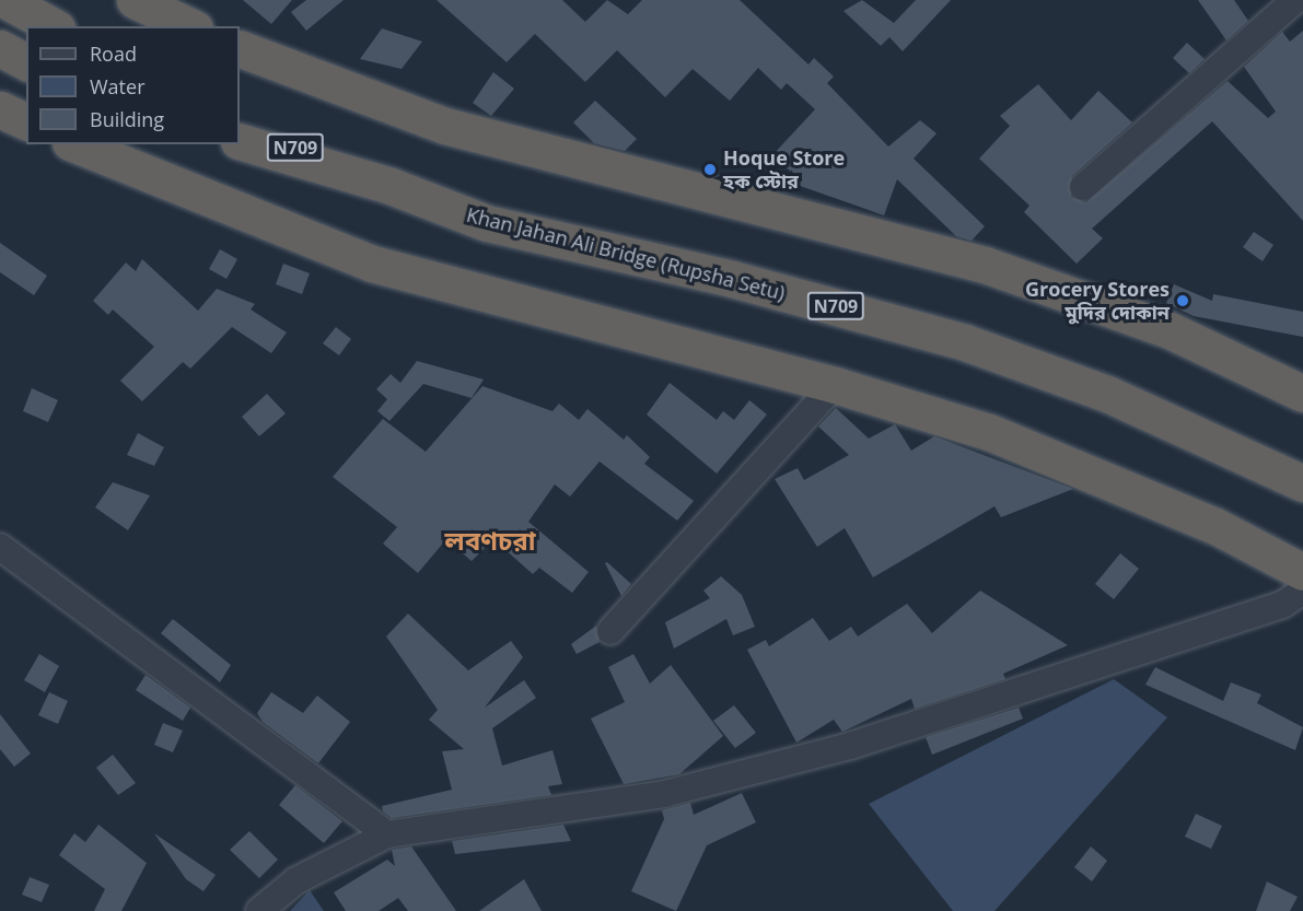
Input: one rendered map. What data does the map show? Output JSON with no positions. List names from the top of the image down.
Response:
{
  "streets": {
    "highway": ["N709", "Khan Jahan Ali Bridge (Rupsha Setu)"]
  },
  "crossings": [
    ["N709", "Khan Jahan Ali Bridge (Rupsha Setu)"]
  ],
  "districts": ["লবণচরা"],
  "places": ["Hoque Store হক স্টোর", "Grocery Stores মুদির দোকান"],
  "legend": ["Road", "Water", "Building"]
}
